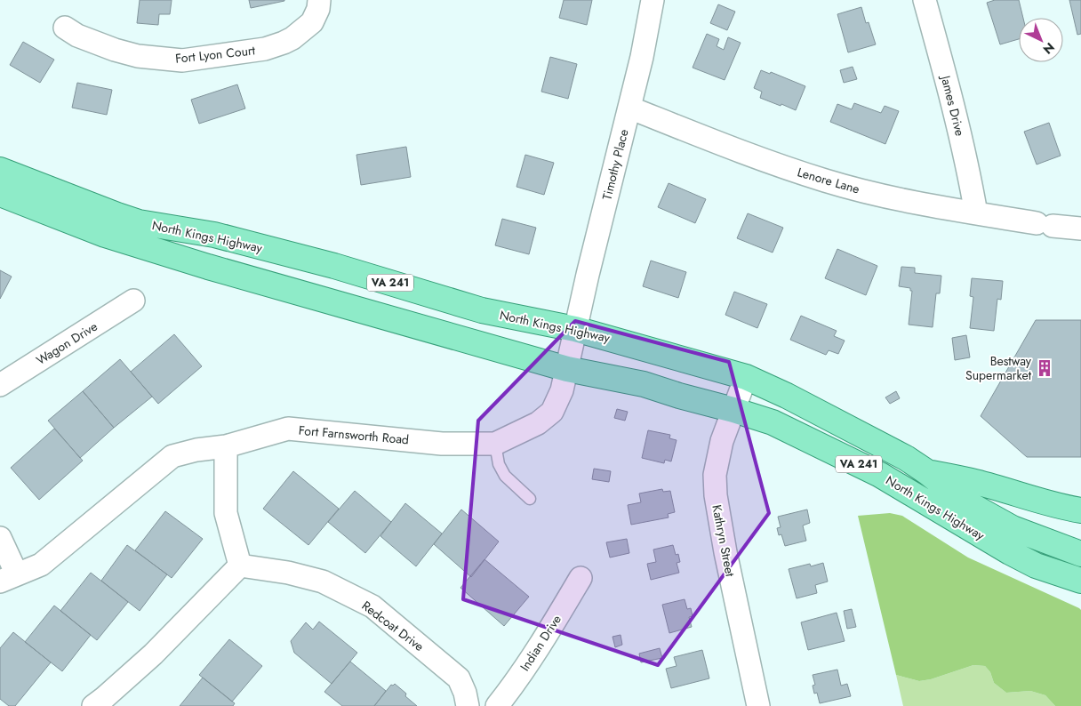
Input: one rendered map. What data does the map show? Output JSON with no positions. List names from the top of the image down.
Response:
{
  "streets": {
    "main road": ["North Kings Highway", "VA 241"],
    "street": [
      "Fort Lyon Court",
      "James Drive",
      "Timothy Place",
      "Lenore Lane",
      "Wagon Drive",
      "Fort Farnsworth Road",
      "Kathryn Street",
      "Redcoat Drive",
      "Indian Drive"
    ]
  },
  "crossings": [
    ["James Drive", "Lenore Lane"],
    ["Timothy Place", "Lenore Lane"],
    ["Timothy Place", "North Kings Highway"],
    ["Timothy Place", "Fort Farnsworth Road"],
    ["North Kings Highway", "VA 241"],
    ["North Kings Highway", "Fort Farnsworth Road"],
    ["North Kings Highway", "Kathryn Street"]
  ],
  "places": {
    "building": ["Bestway Supermarket"]
  },
  "north": "bottom right"
}
